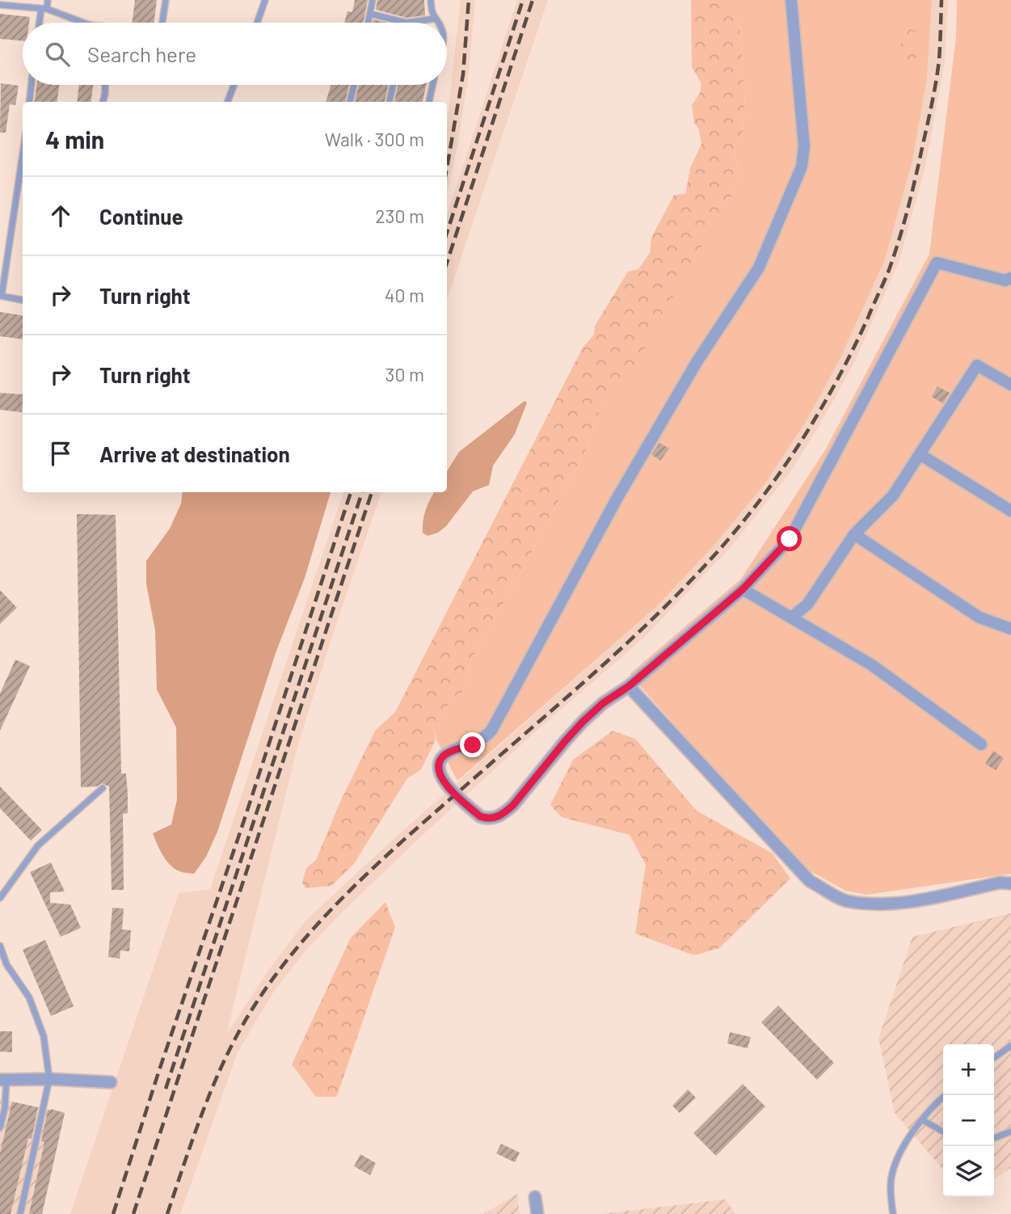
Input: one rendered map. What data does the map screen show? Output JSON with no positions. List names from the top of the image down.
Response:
{
  "page": {
    "search": "Search here",
    "heading": ["4 min", "Walk · 300 m"],
    "list": [
      ["Continue", "230 m"],
      ["Turn right", "40 m"],
      ["Turn right", "30 m"],
      "Arrive at destination"
    ],
    "map_buttons": ["+", "−"]
  }
}
